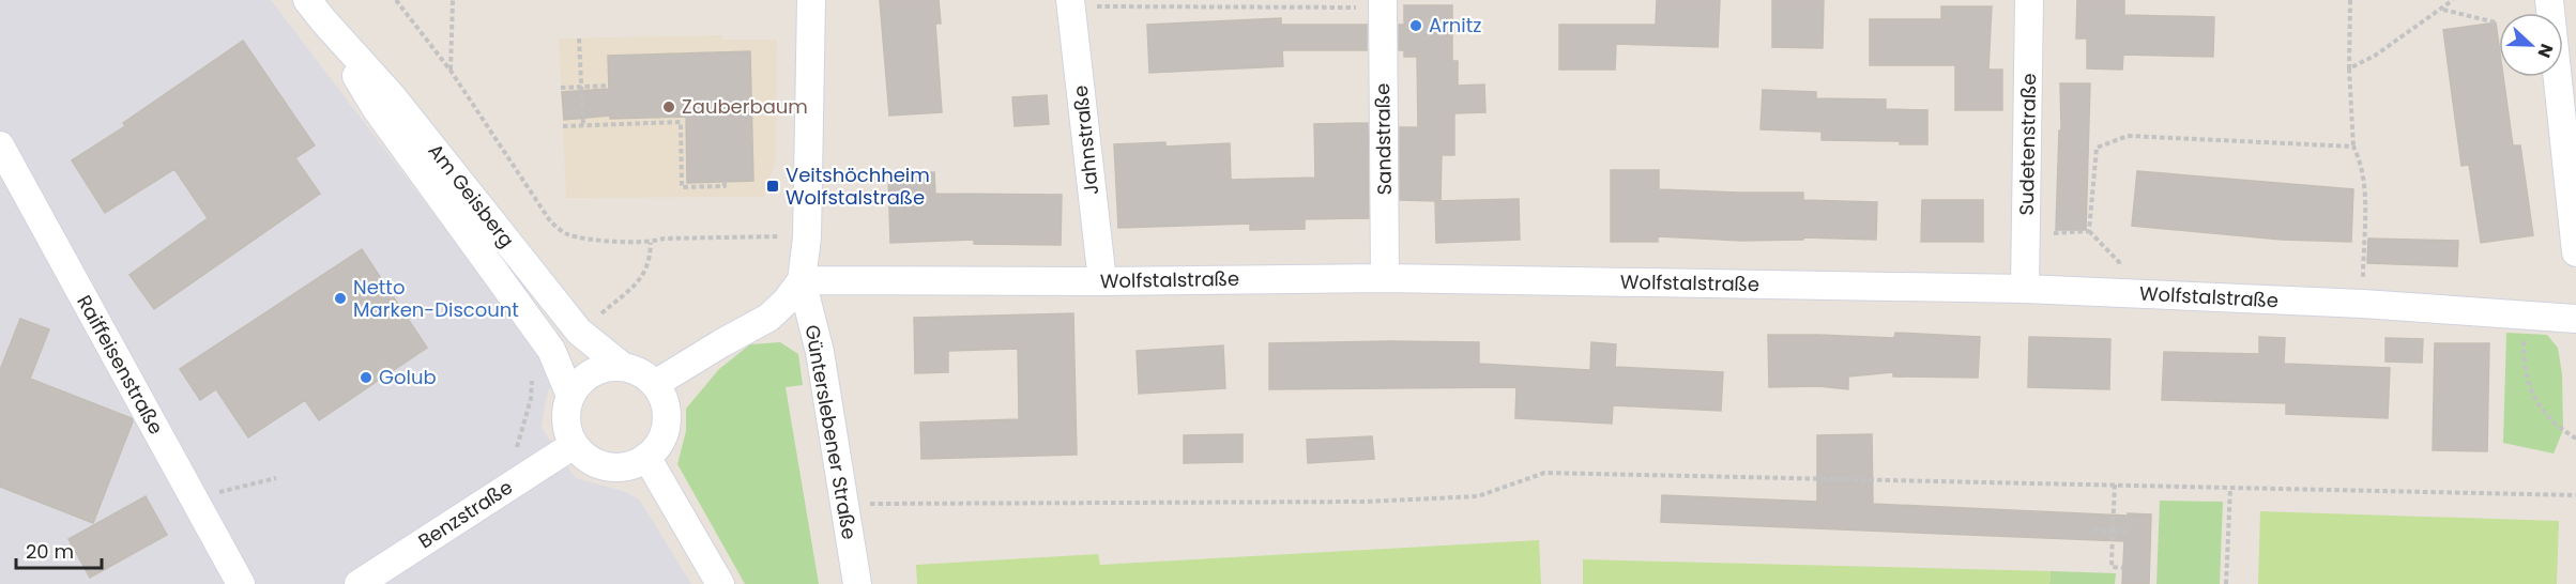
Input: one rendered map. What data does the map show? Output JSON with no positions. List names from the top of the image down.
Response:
{
  "streets": {
    "street": [
      "Sandstraße",
      "Jahnstraße",
      "Sudetenstraße",
      "Am Geisberg",
      "Wolfstalstraße",
      "Raiffeisenstraße",
      "Günterslebener Straße",
      "Benzstraße"
    ]
  },
  "crossings": [
    ["Sandstraße", "Wolfstalstraße"],
    ["Jahnstraße", "Wolfstalstraße"],
    ["Sudetenstraße", "Wolfstalstraße"],
    ["Am Geisberg", "Günterslebener Straße"],
    ["Am Geisberg", "Benzstraße"],
    ["Wolfstalstraße", "Günterslebener Straße"],
    ["Günterslebener Straße", "Benzstraße"]
  ],
  "places": {
    "other": [
      "Arnitz",
      "Zauberbaum",
      "Netto Marken-Discount",
      "Golub"
    ],
    "transit": ["Veitshöchheim Wolfstalstraße"]
  },
  "scale_bar": "20 m",
  "north": "right"
}
